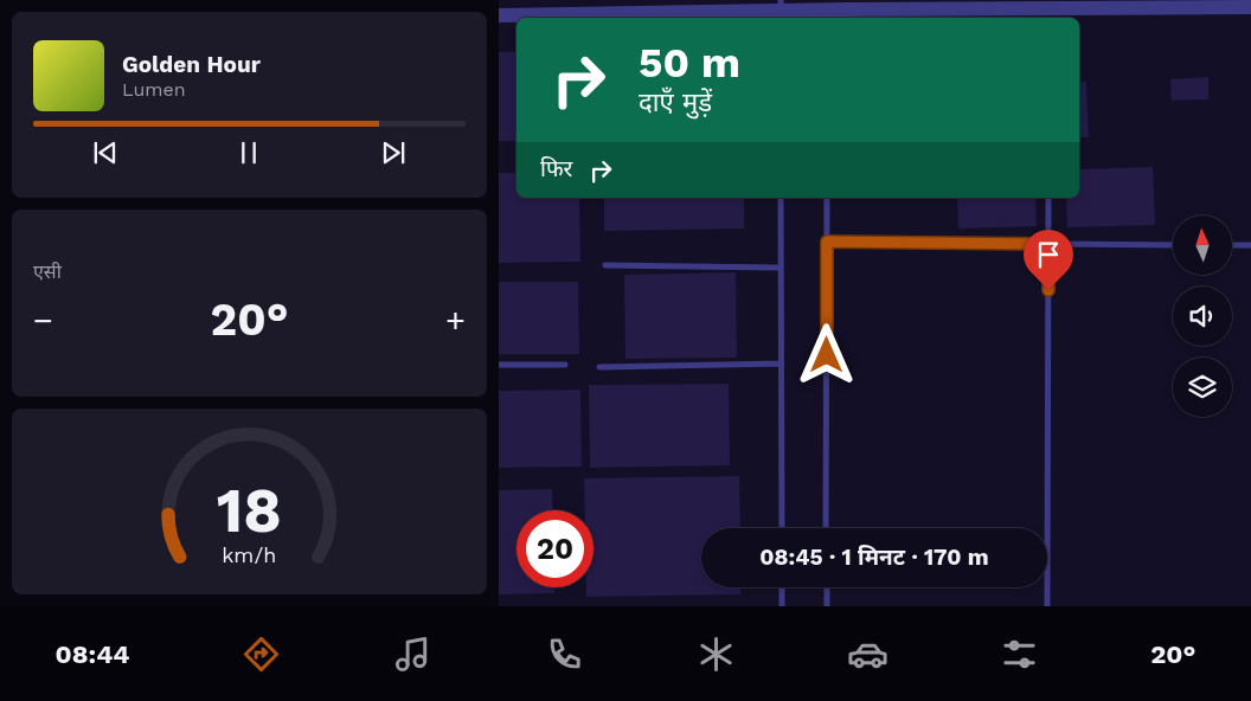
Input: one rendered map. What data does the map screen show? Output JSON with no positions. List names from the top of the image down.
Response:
{
  "north": "top",
  "page": {
    "turn": ["50 m", "दाएँ मुड़ें"],
    "song": ["Golden Hour", "Lumen"],
    "then": "फिर",
    "tile": "एसी",
    "heat": ["−", "20°", "+"],
    "limit": "20",
    "trip": "08:45 · 1 मिनट · 170 m",
    "tabs": ["08:44", "20°"],
    "gauge": ["18", "km/h"]
  }
}
